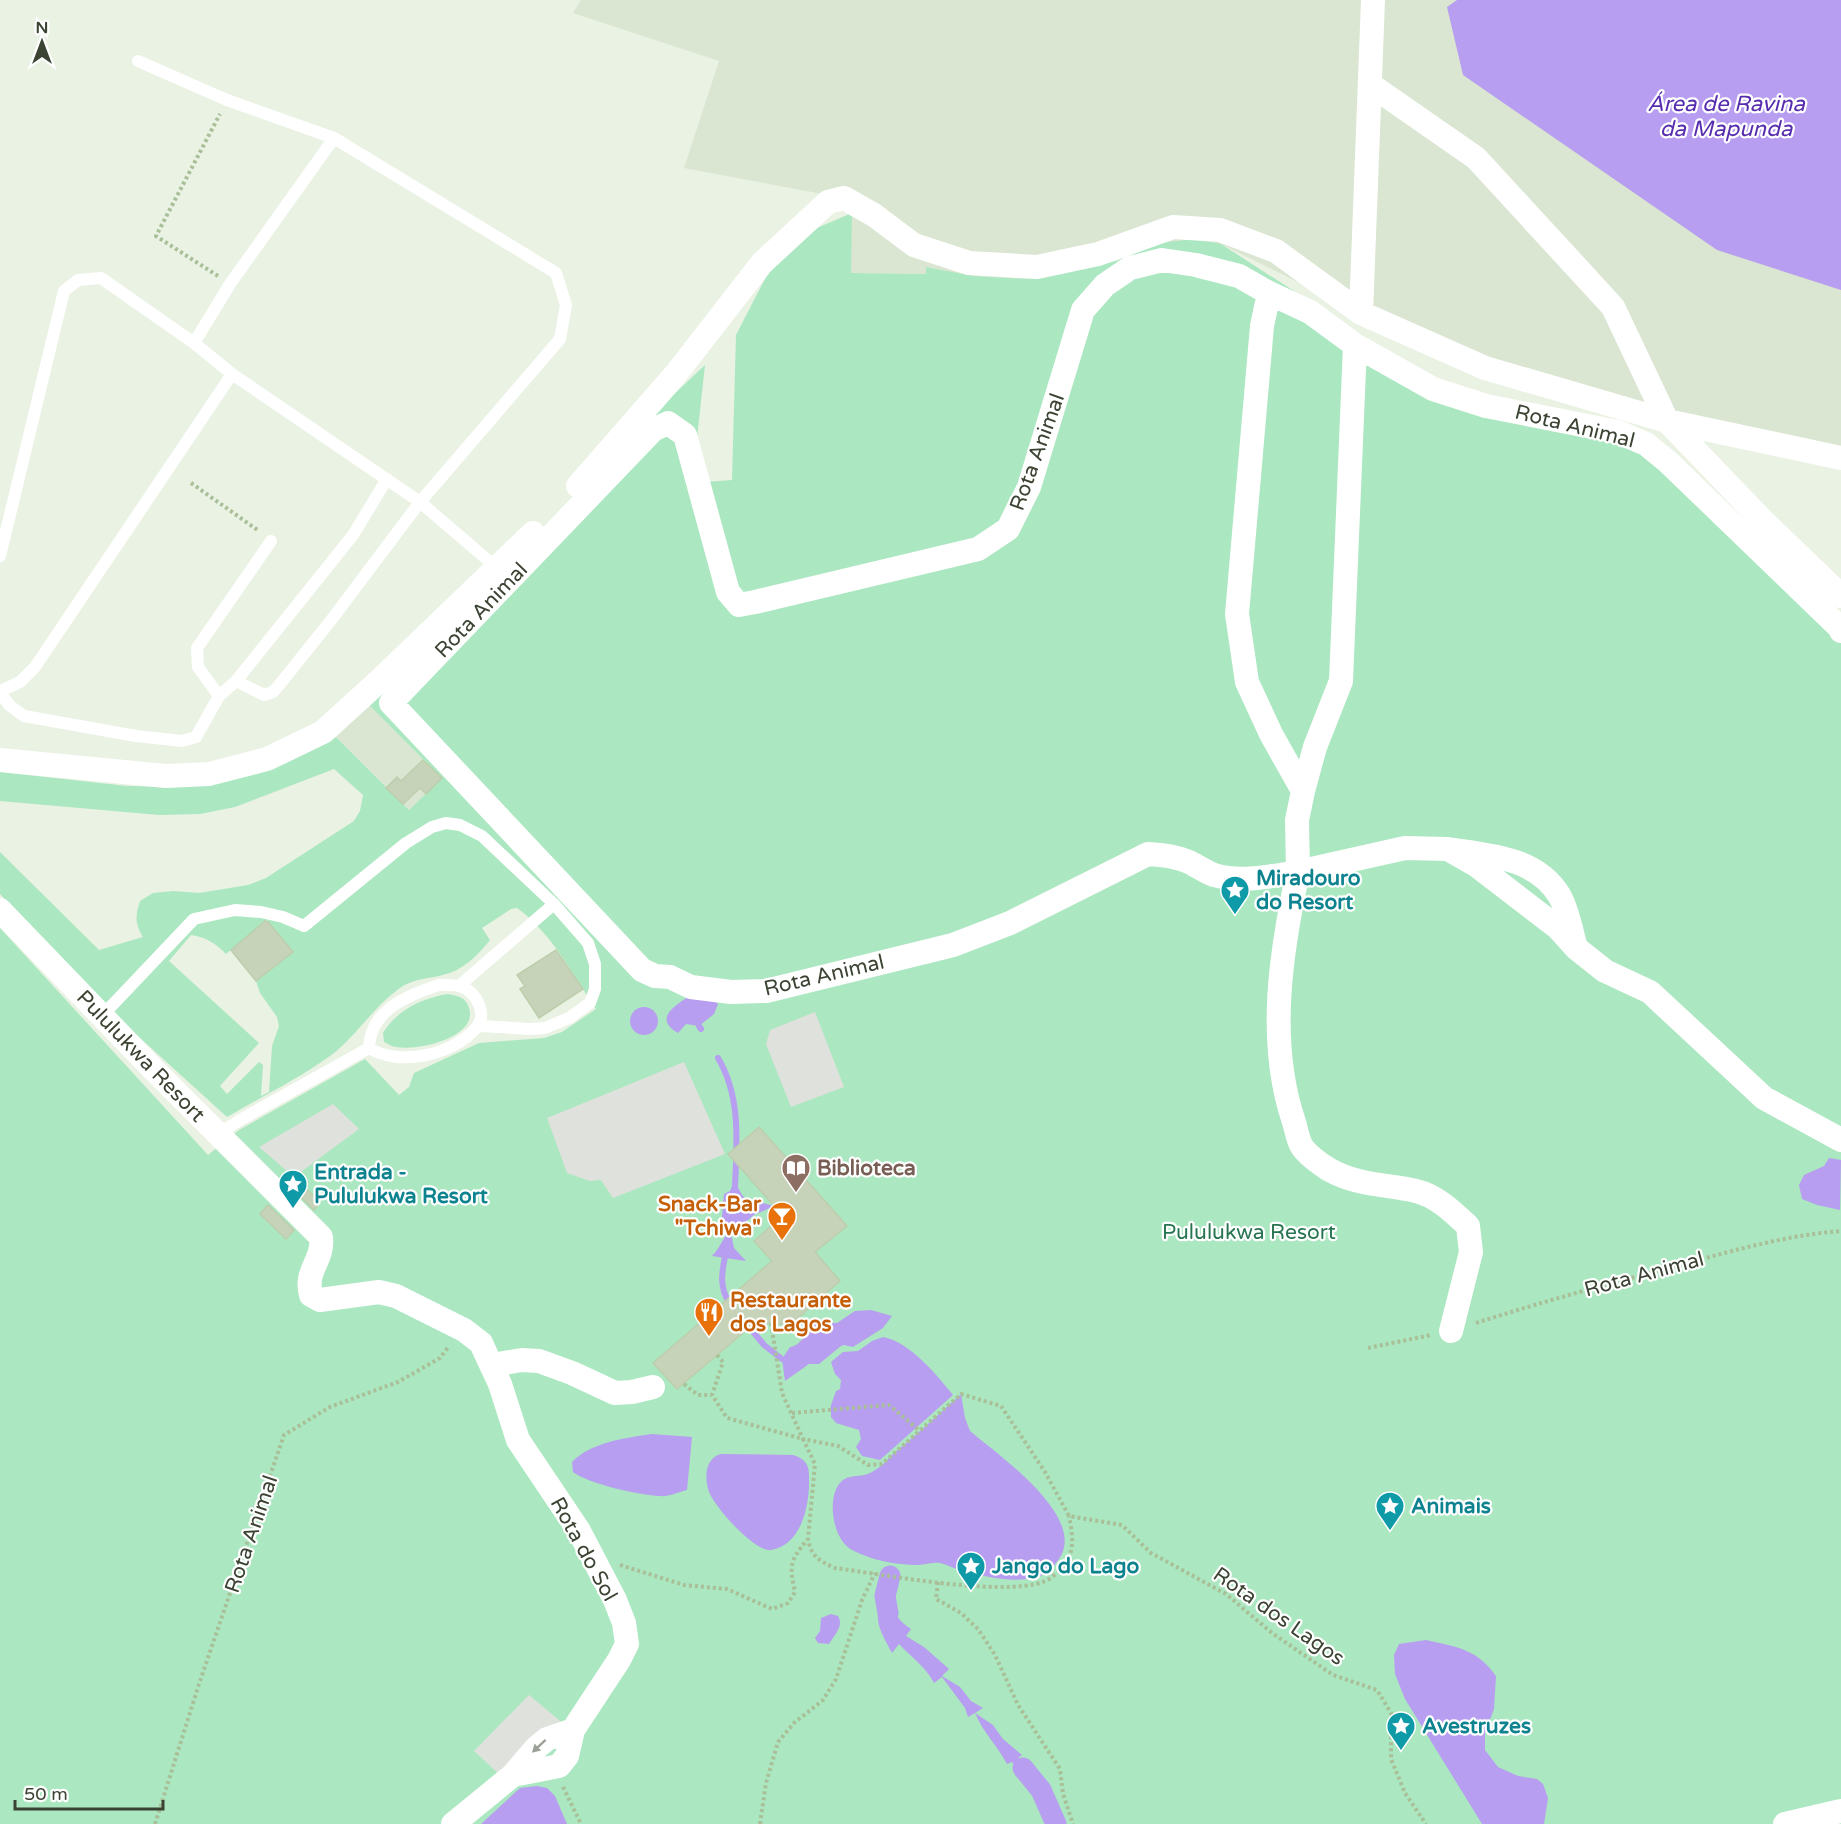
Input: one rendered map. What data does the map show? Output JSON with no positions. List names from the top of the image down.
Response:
{
  "streets": {
    "street": ["Rota Animal", "Pululukwa Resort", "Rota do Sol"],
    "path": ["Rota dos Lagos"]
  },
  "crossings": [
    ["Pululukwa Resort", "Rota do Sol"]
  ],
  "water": ["Área de Ravina da Mapunda"],
  "parks": ["Pululukwa Resort"],
  "places": {
    "place": [
      "Miradouro do Resort",
      "Entrada - Pululukwa Resort",
      "Animais",
      "Jango do Lago",
      "Avestruzes"
    ],
    "library": ["Biblioteca"],
    "bar": ["Snack-Bar \"Tchiwa\""],
    "restaurant": ["Restaurante dos Lagos"]
  },
  "scale_bar": "50 m",
  "north": "top"
}
